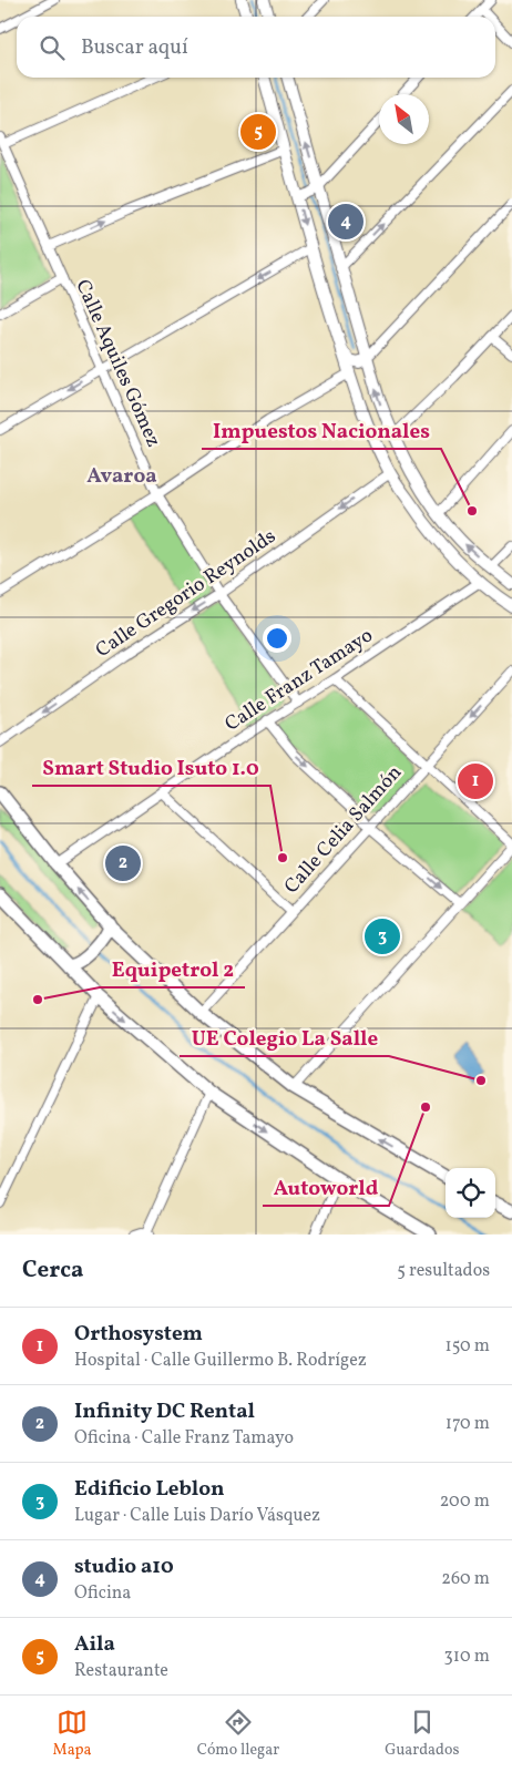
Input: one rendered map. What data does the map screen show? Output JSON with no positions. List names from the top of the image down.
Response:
{
  "streets": {
    "street": [
      "Calle Aquiles Gómez",
      "Calle Gregorio Reynolds",
      "Calle Franz Tamayo",
      "Calle Celia Salmón"
    ]
  },
  "crossings": [
    ["Calle Aquiles Gómez", "Calle Gregorio Reynolds"],
    ["Calle Aquiles Gómez", "Calle Franz Tamayo"]
  ],
  "one_way": ["Calle Gregorio Reynolds"],
  "districts": ["Avaroa"],
  "places": [
    "Impuestos Nacionales",
    "Smart Studio Isuto 1.0",
    "Equipetrol 2",
    "UE Colegio La Salle",
    "Autoworld"
  ],
  "north": "top left",
  "page": {
    "search": "Buscar aquí",
    "pins": [
      "5",
      "4",
      "1",
      "2",
      "3"
    ],
    "heading": ["Cerca", "5 resultados"],
    "list": [
      {
        "mark": "1",
        "name": "Orthosystem",
        "note": "Hospital · Calle Guillermo B. Rodrígez",
        "value": "150 m"
      },
      {
        "mark": "2",
        "name": "Infinity DC Rental",
        "note": "Oficina · Calle Franz Tamayo",
        "value": "170 m"
      },
      {
        "mark": "3",
        "name": "Edificio Leblon",
        "note": "Lugar · Calle Luis Darío Vásquez",
        "value": "200 m"
      },
      {
        "mark": "4",
        "name": "studio a10",
        "note": "Oficina",
        "value": "260 m"
      },
      {
        "mark": "5",
        "name": "Aila",
        "note": "Restaurante",
        "value": "310 m"
      }
    ],
    "nav": ["Mapa", "Cómo llegar", "Guardados"]
  }
}
